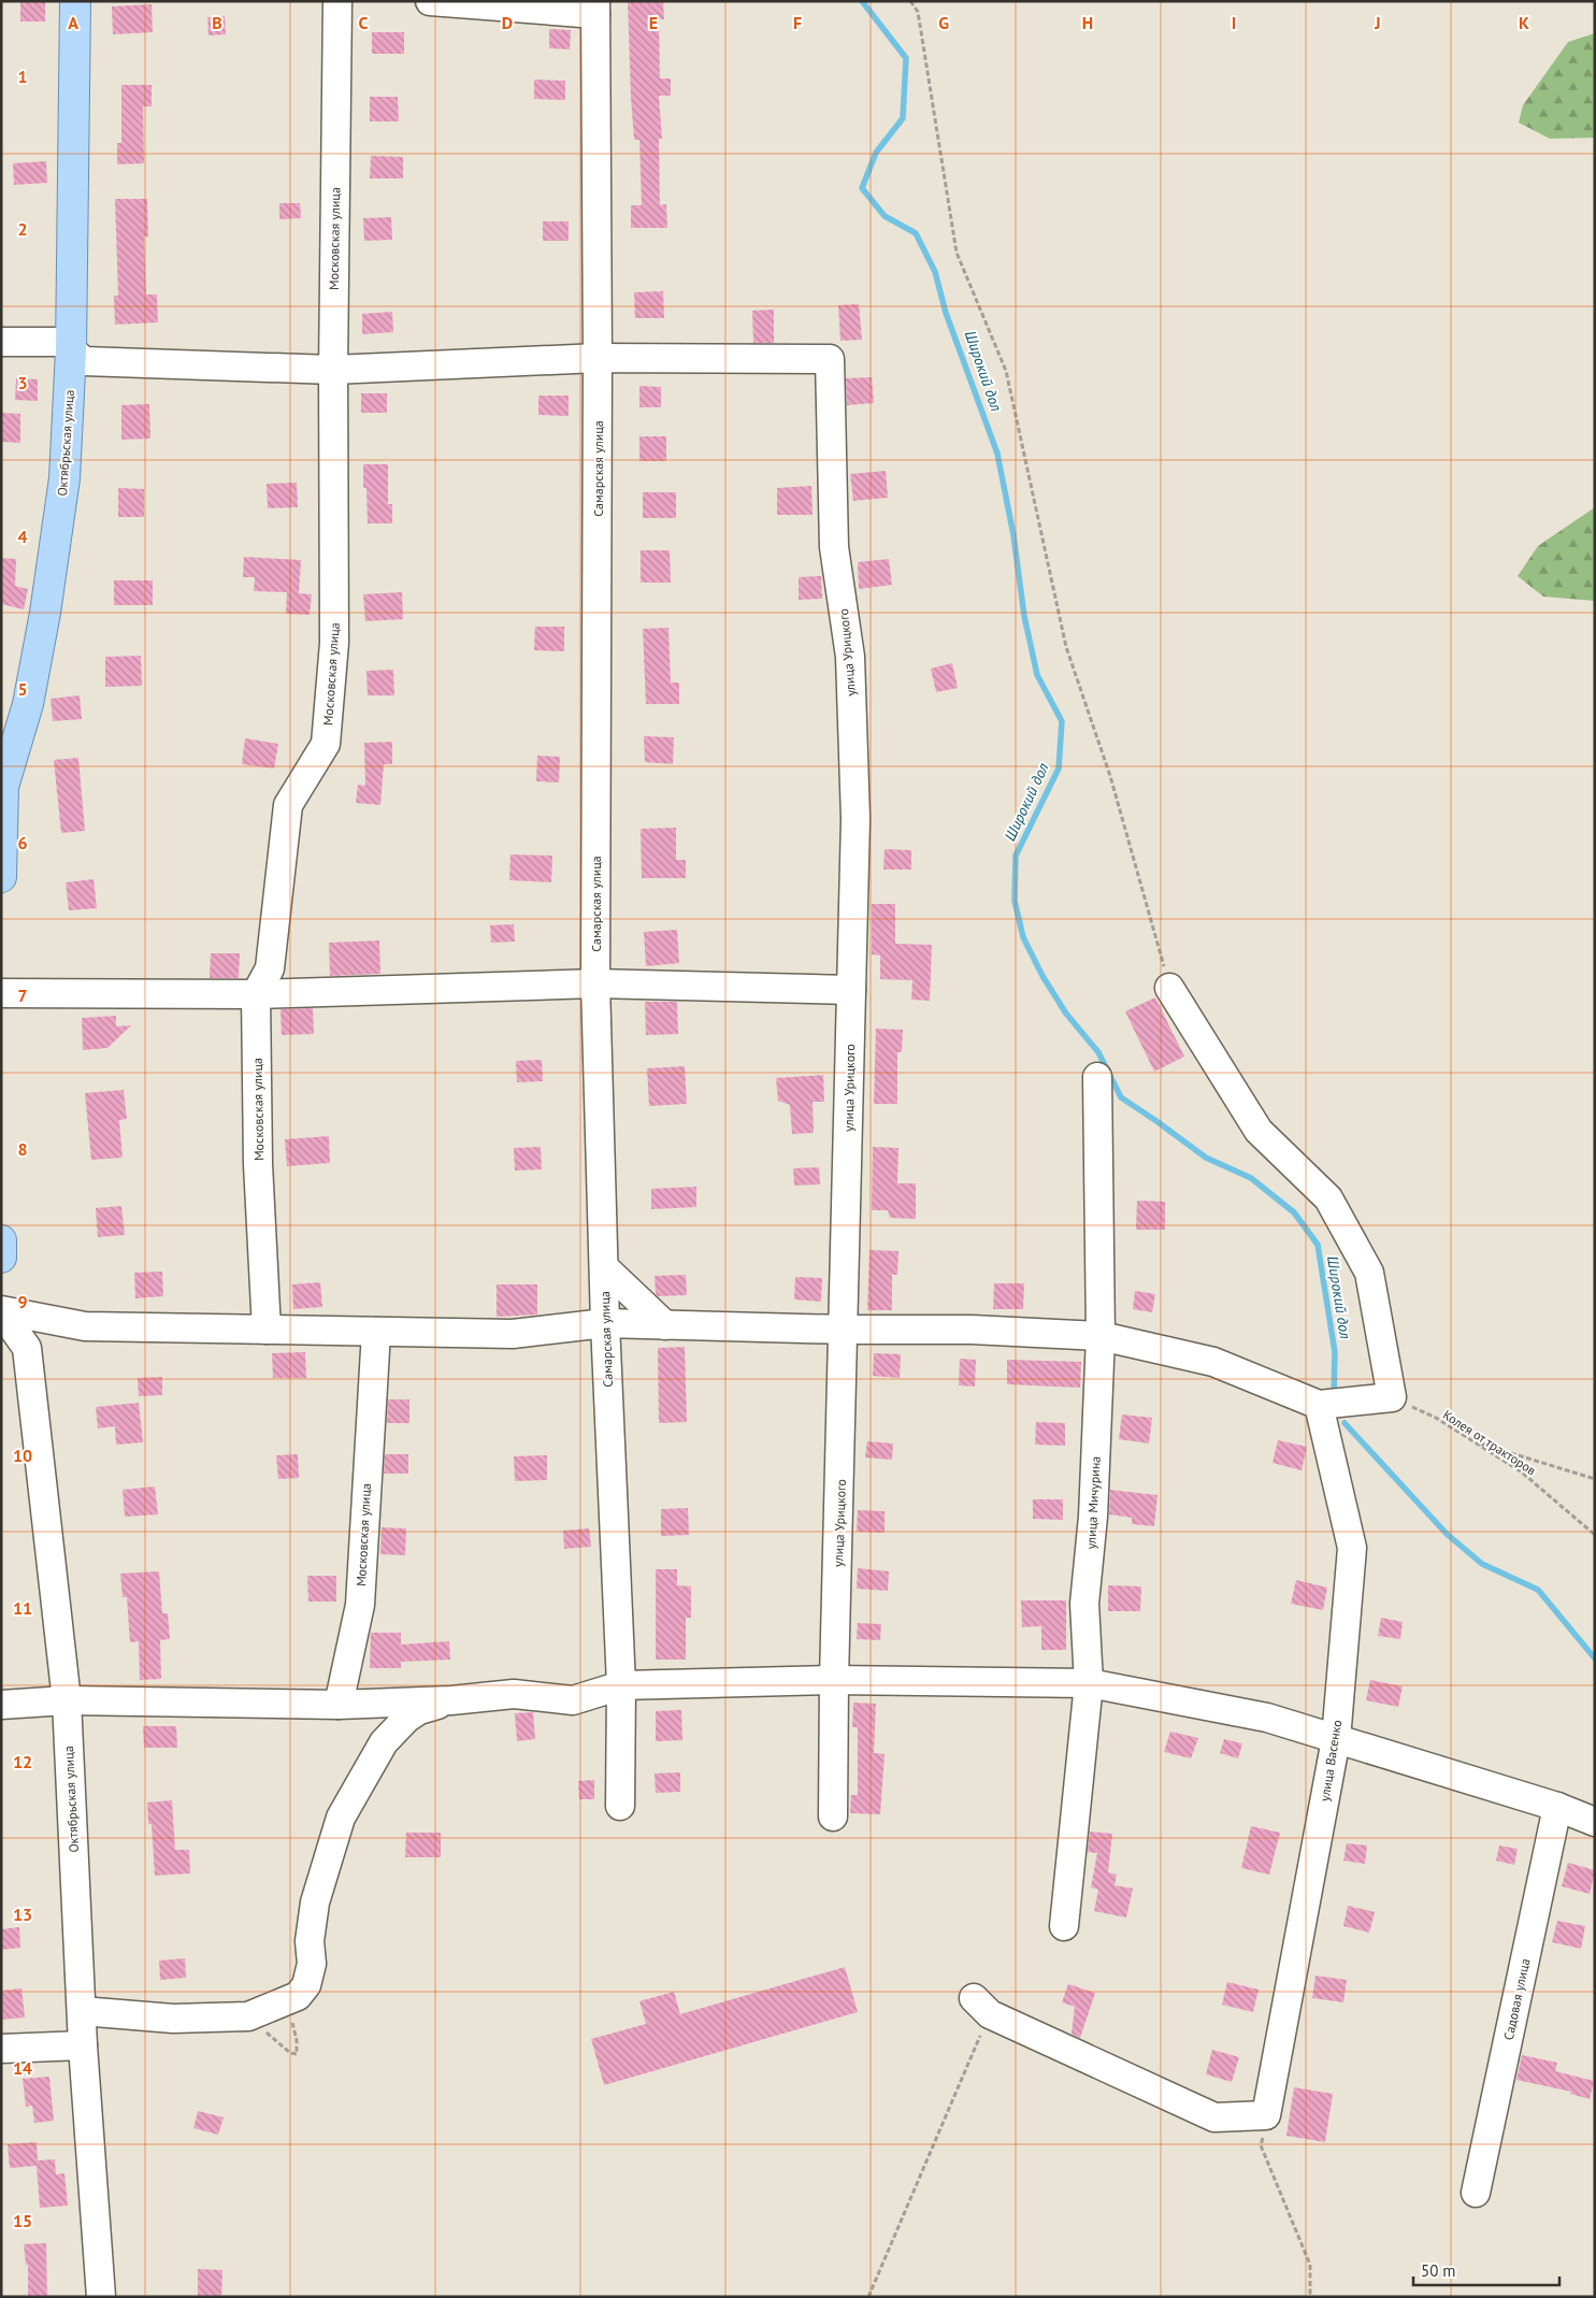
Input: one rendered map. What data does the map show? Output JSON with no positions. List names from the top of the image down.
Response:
{
  "streets": {
    "main road": ["Октябрьская улица"],
    "street": [
      "Московская улица",
      "Самарская улица",
      "улица Урицкого",
      "улица Мичурина",
      "улица Васенко",
      "Садовая улица"
    ],
    "path": ["Колея от тракторов"]
  },
  "crossings": [
    ["Самарская улица", "улица Урицкого"]
  ],
  "water": ["Широкий дол"],
  "scale_bar": "50 m",
  "grid": {
    "columns": [
      "A",
      "B",
      "C",
      "D",
      "E",
      "F",
      "G",
      "H",
      "I",
      "J",
      "K"
    ],
    "rows": [
      "1",
      "2",
      "3",
      "4",
      "5",
      "6",
      "7",
      "8",
      "9",
      "10",
      "11",
      "12",
      "13",
      "14",
      "15"
    ]
  }
}
